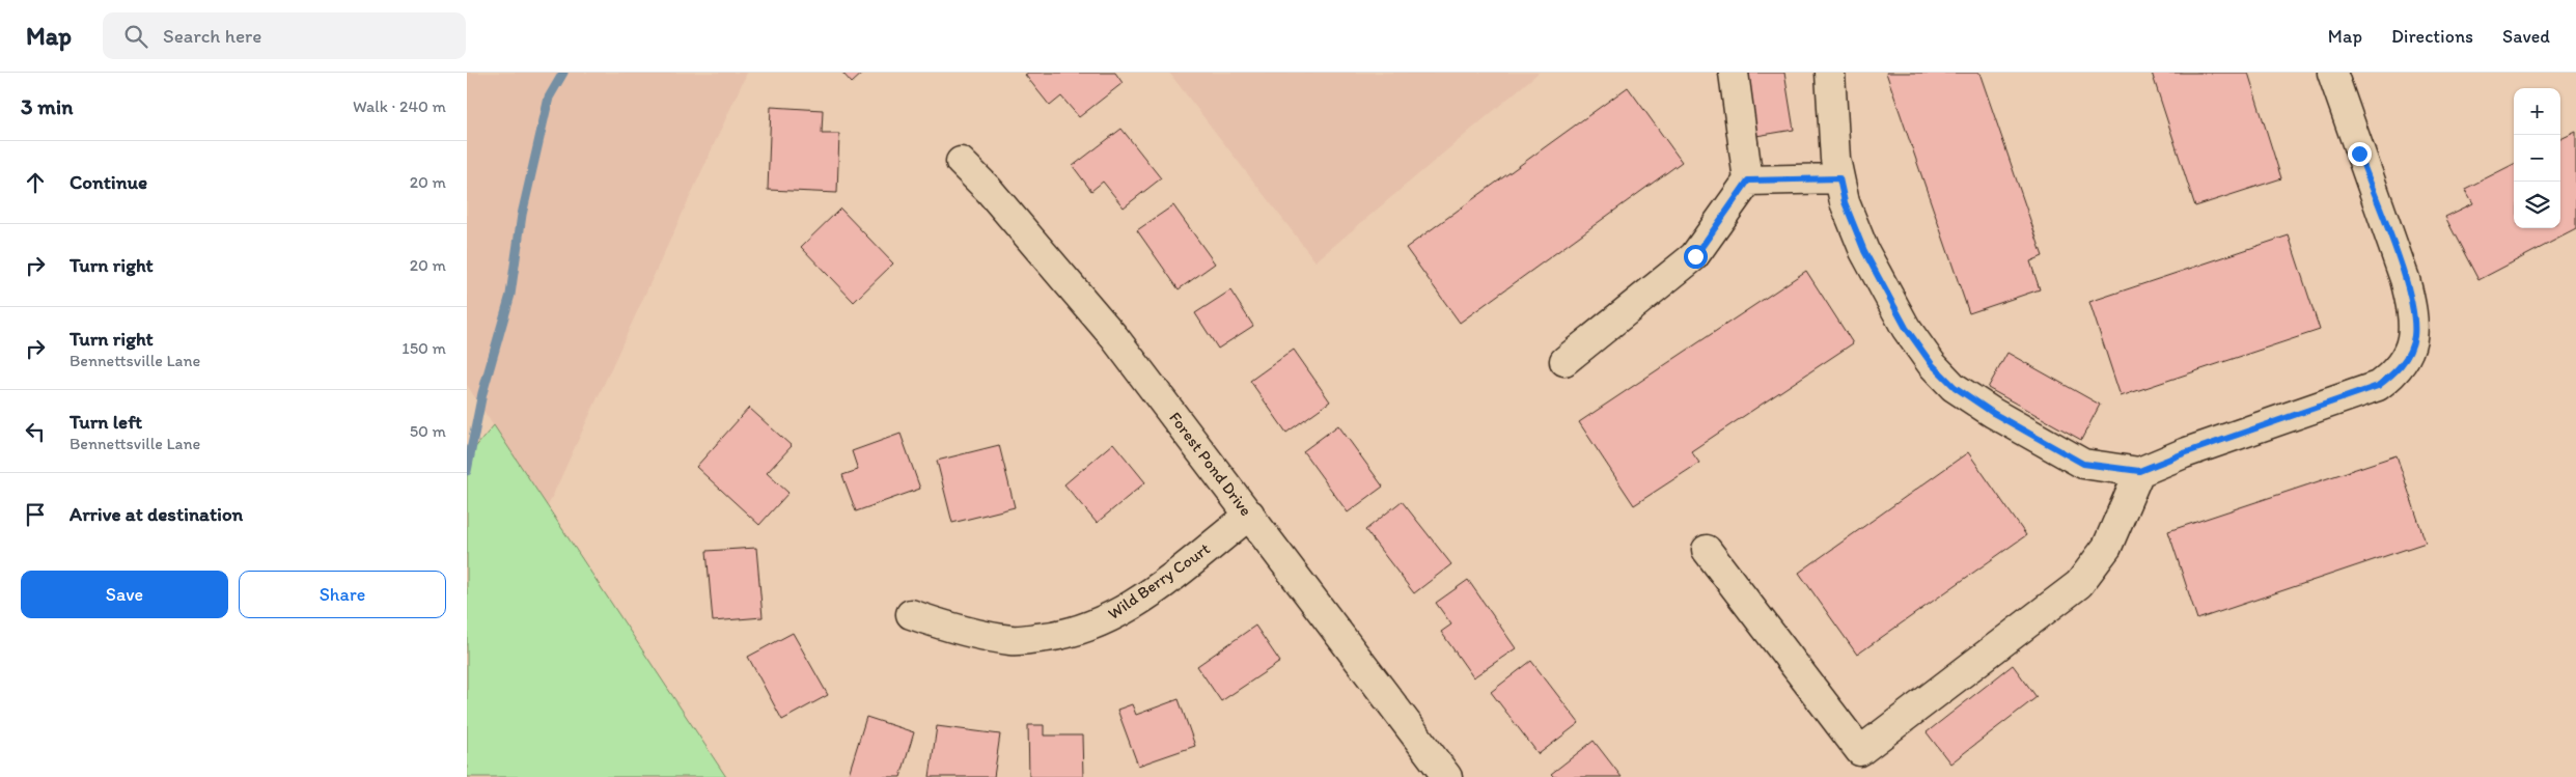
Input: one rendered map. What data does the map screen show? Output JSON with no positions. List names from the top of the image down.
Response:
{
  "streets": {
    "street": ["Forest Pond Drive", "Wild Berry Court"]
  },
  "crossings": [
    ["Forest Pond Drive", "Wild Berry Court"]
  ],
  "page": {
    "header": "Map",
    "search": "Search here",
    "nav": ["Map", "Directions", "Saved"],
    "heading": ["3 min", "Walk · 240 m"],
    "map_buttons": ["+", "−"],
    "list": [
      ["Continue", "20 m"],
      ["Turn right", "20 m"],
      ["Turn right", "Bennettsville Lane", "150 m"],
      ["Turn left", "Bennettsville Lane", "50 m"],
      "Arrive at destination"
    ],
    "buttons": ["Save", "Share"]
  }
}
